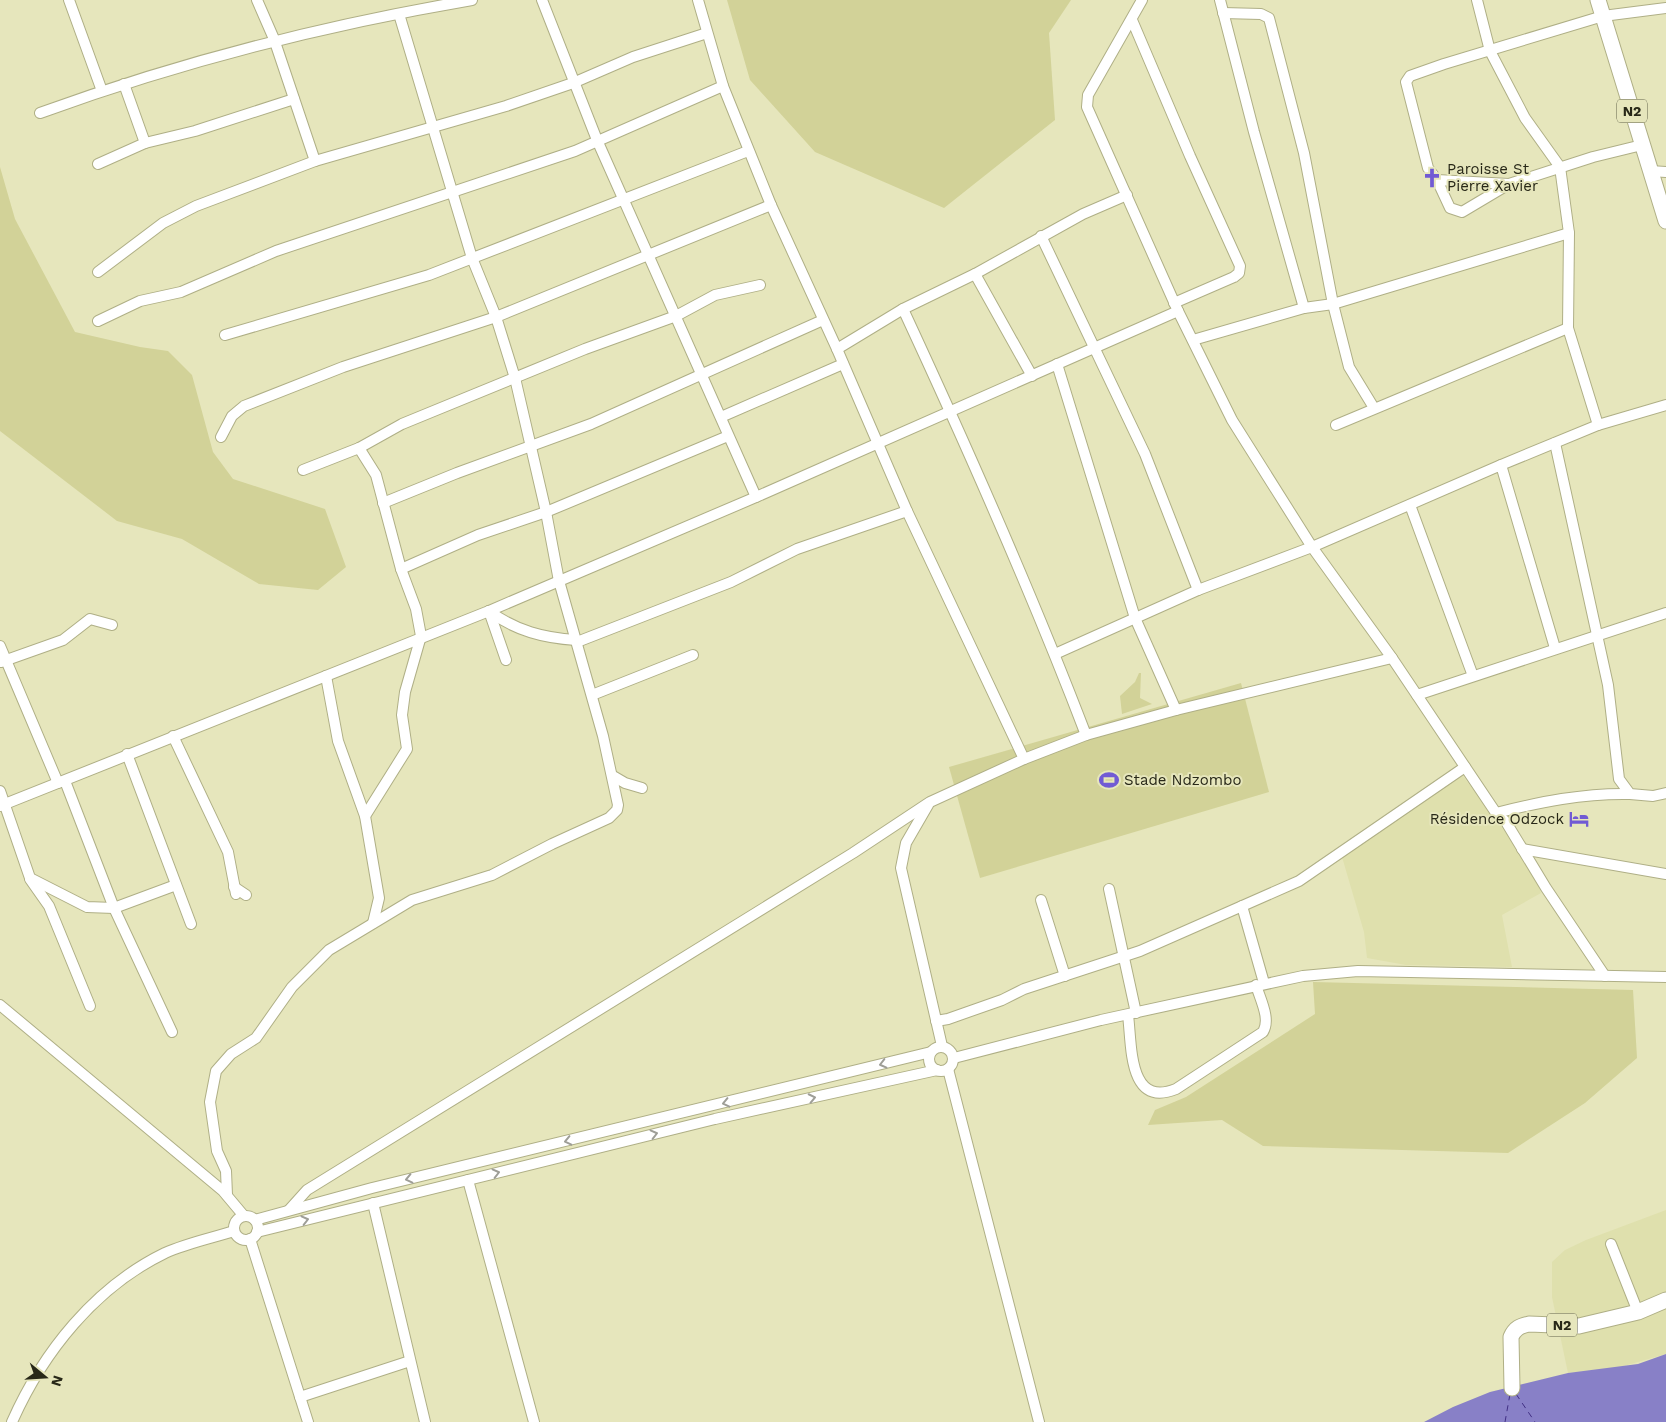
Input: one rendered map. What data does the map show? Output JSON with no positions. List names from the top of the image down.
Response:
{
  "streets": {
    "highway": ["N2"]
  },
  "places": {
    "church": ["Paroisse St Pierre Xavier"],
    "sports": ["Stade Ndzombo"],
    "hotel": ["Résidence Odzock"]
  },
  "north": "right"
}
